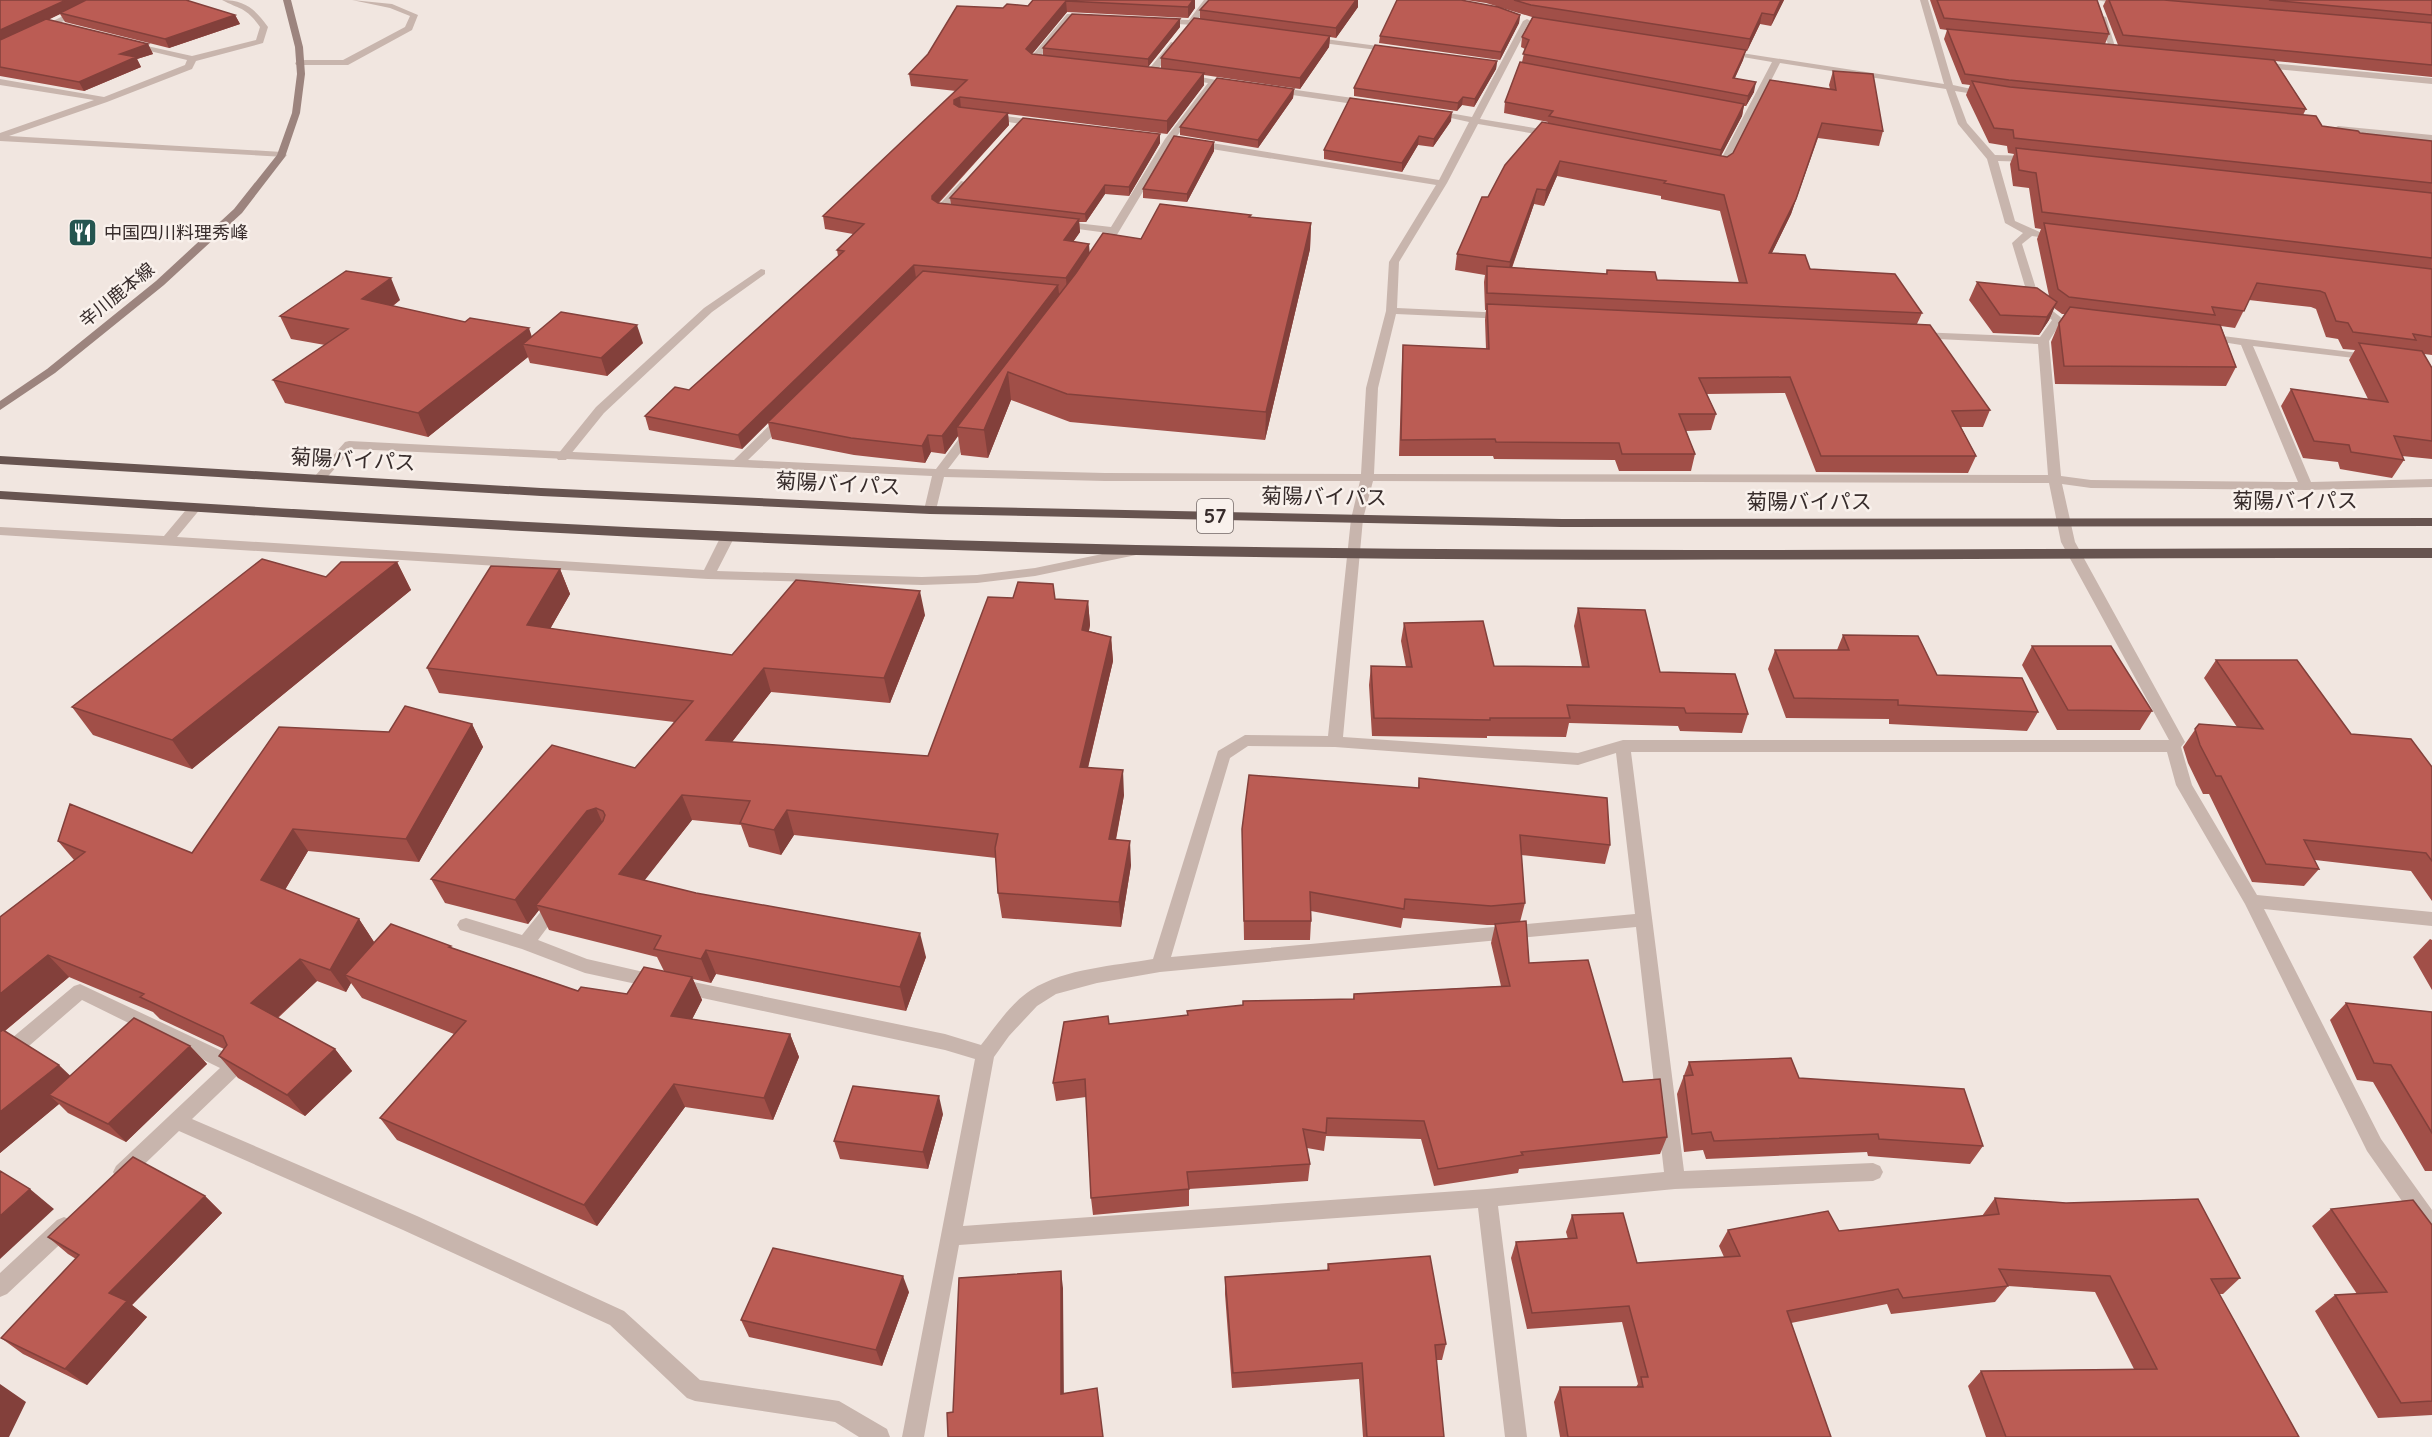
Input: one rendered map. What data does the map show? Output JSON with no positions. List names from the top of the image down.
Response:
{
  "streets": {
    "highway": ["菊陽バイパス", "57"],
    "main road": ["辛川鹿本線"]
  },
  "places": {
    "restaurant": ["中国四川料理秀峰"]
  }
}
